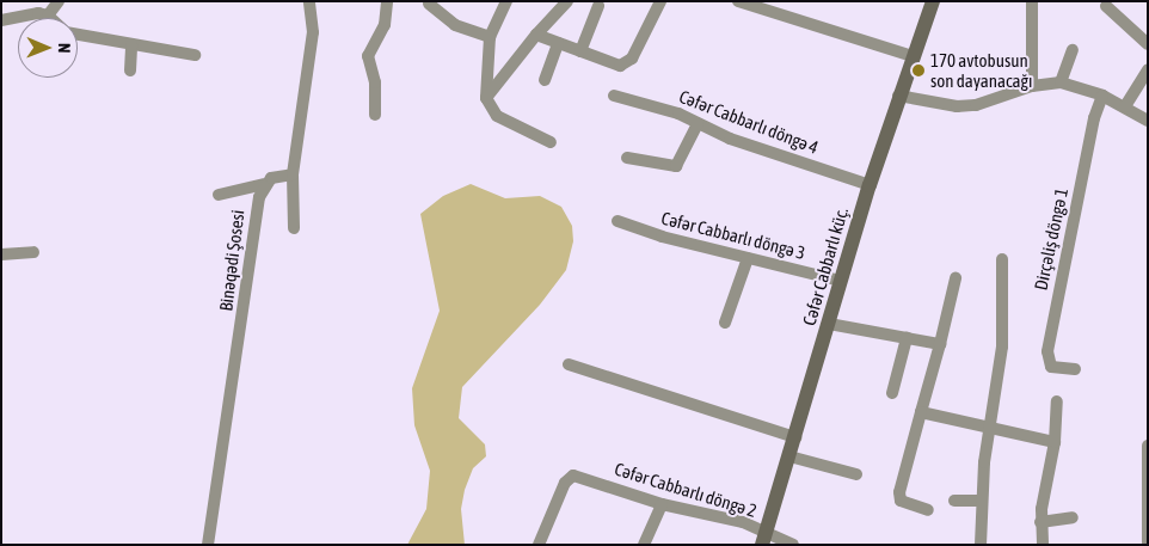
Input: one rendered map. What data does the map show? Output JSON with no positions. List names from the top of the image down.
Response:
{
  "streets": {
    "street": [
      "Cəfər Cabbarlı döngə 4",
      "Cəfər Cabbarlı döngə 3",
      "Dirçəliş döngə 1",
      "Binəqədi Şosesi",
      "Cəfər Cabbarlı küç.",
      "Cəfər Cabbarlı döngə 2"
    ]
  },
  "crossings": [
    ["Cəfər Cabbarlı döngə 4", "Cəfər Cabbarlı küç."],
    ["Cəfər Cabbarlı döngə 3", "Cəfər Cabbarlı küç."],
    ["Cəfər Cabbarlı küç.", "Cəfər Cabbarlı döngə 2"]
  ],
  "places": ["170 avtobusun son dayanacağı"],
  "north": "right"
}
